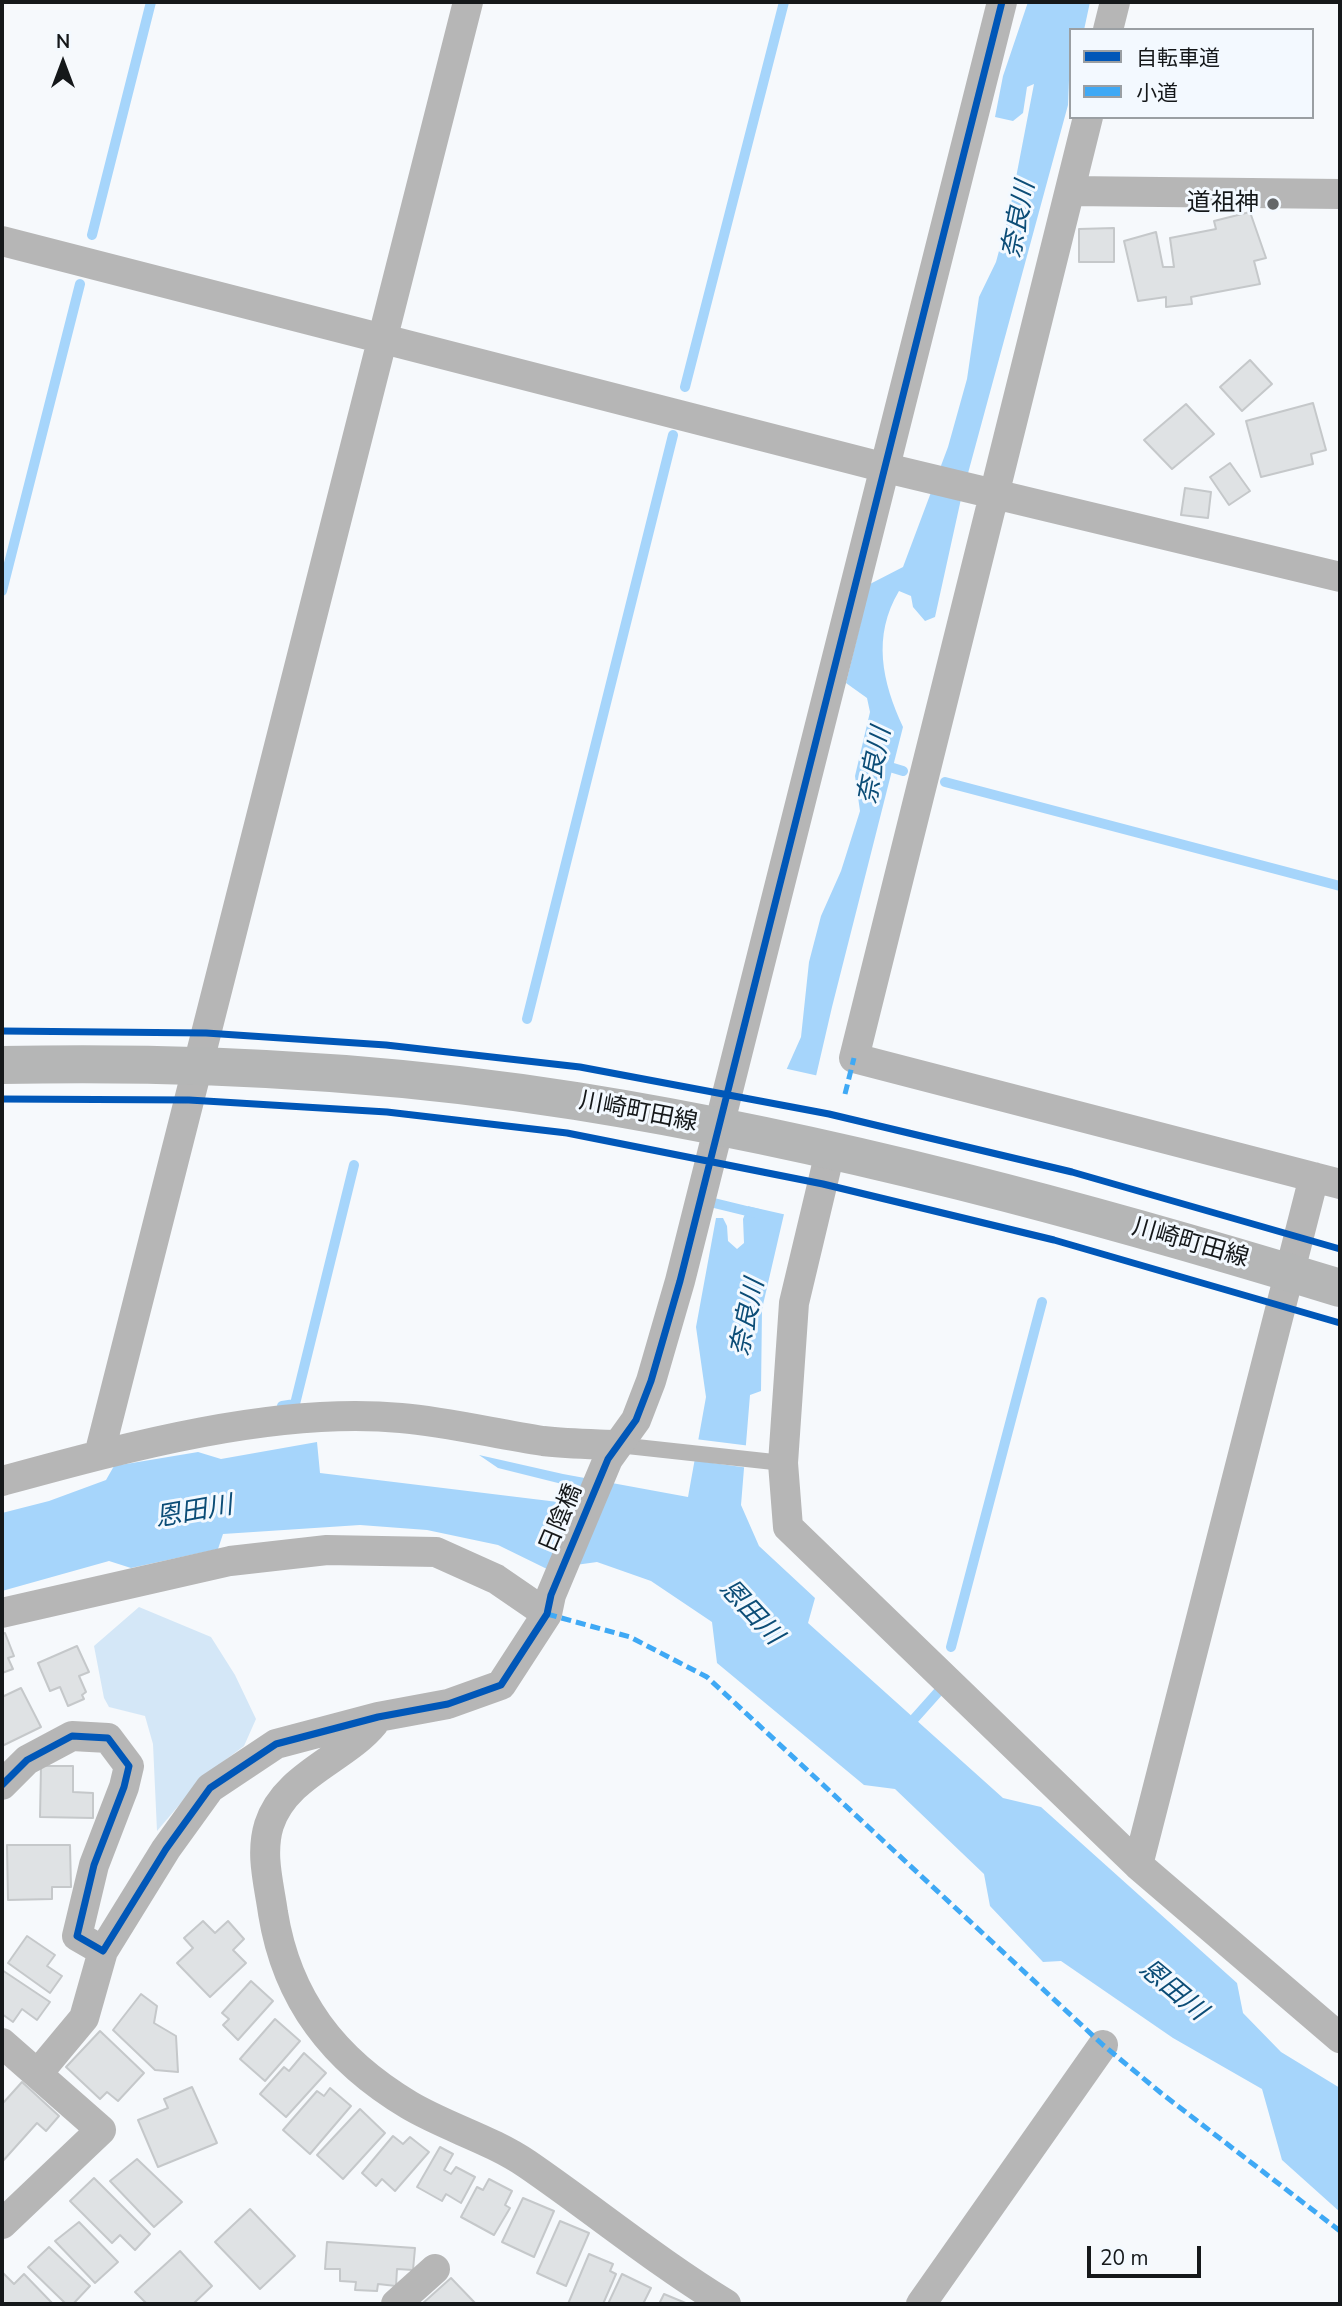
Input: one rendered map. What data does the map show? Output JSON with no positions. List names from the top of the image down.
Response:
{
  "streets": {
    "main road": ["川崎町田線"],
    "street": ["日陰橋"]
  },
  "crossings": [
    ["川崎町田線", "日陰橋"]
  ],
  "water": ["奈良川", "恩田川"],
  "places": ["道祖神"],
  "legend": ["自転車道", "小道"],
  "scale_bar": "20 m",
  "north": "top"
}
